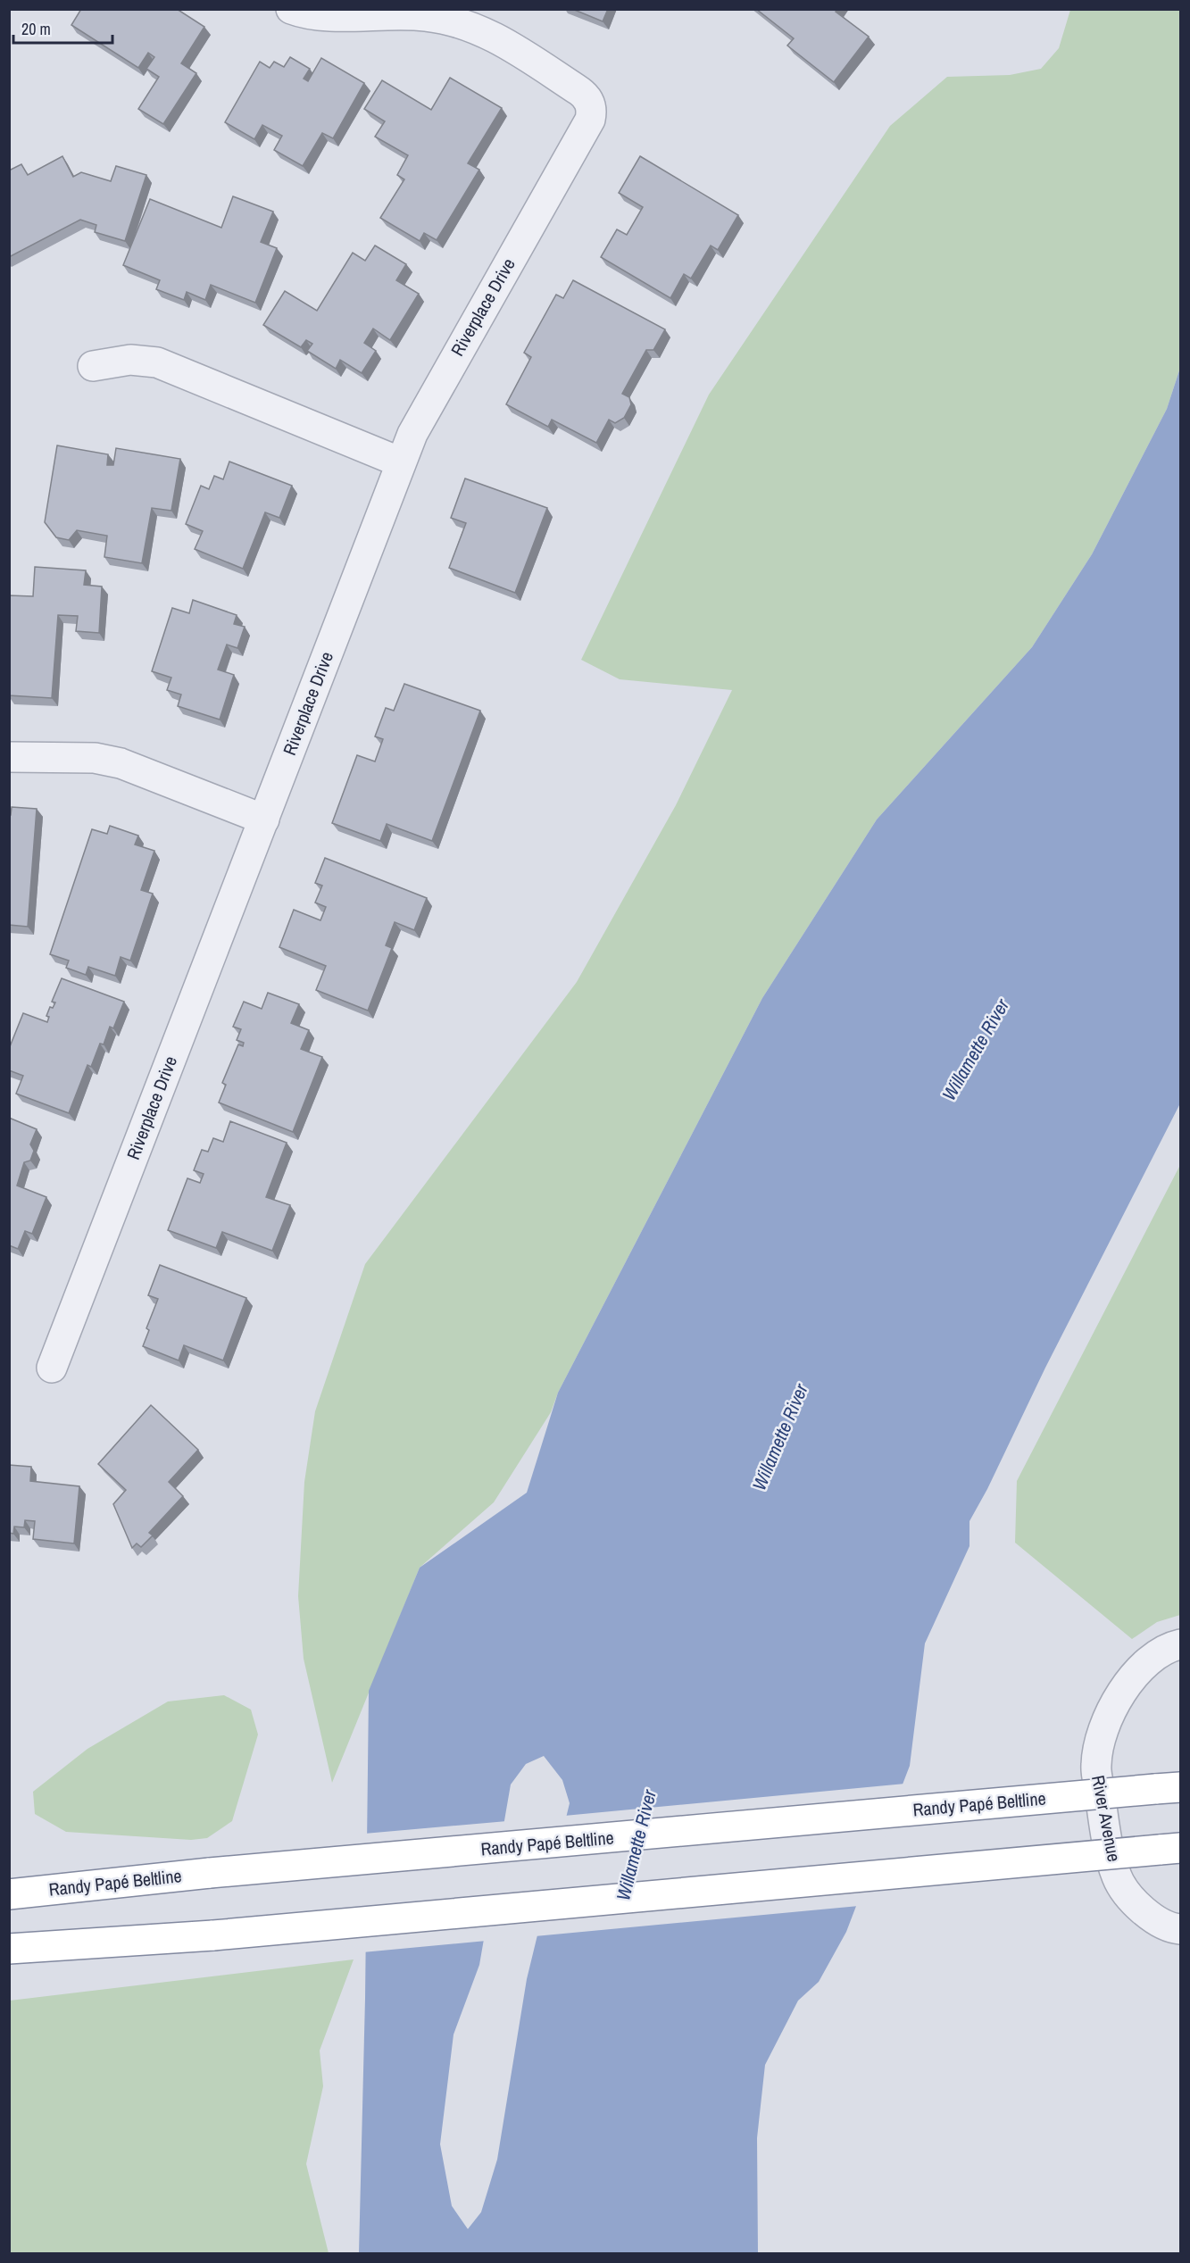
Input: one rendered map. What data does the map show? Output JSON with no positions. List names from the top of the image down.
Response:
{
  "streets": {
    "highway": ["Randy Papé Beltline"],
    "street": ["Riverplace Drive", "River Avenue"]
  },
  "water": ["Willamette River"],
  "scale_bar": "20 m"
}
